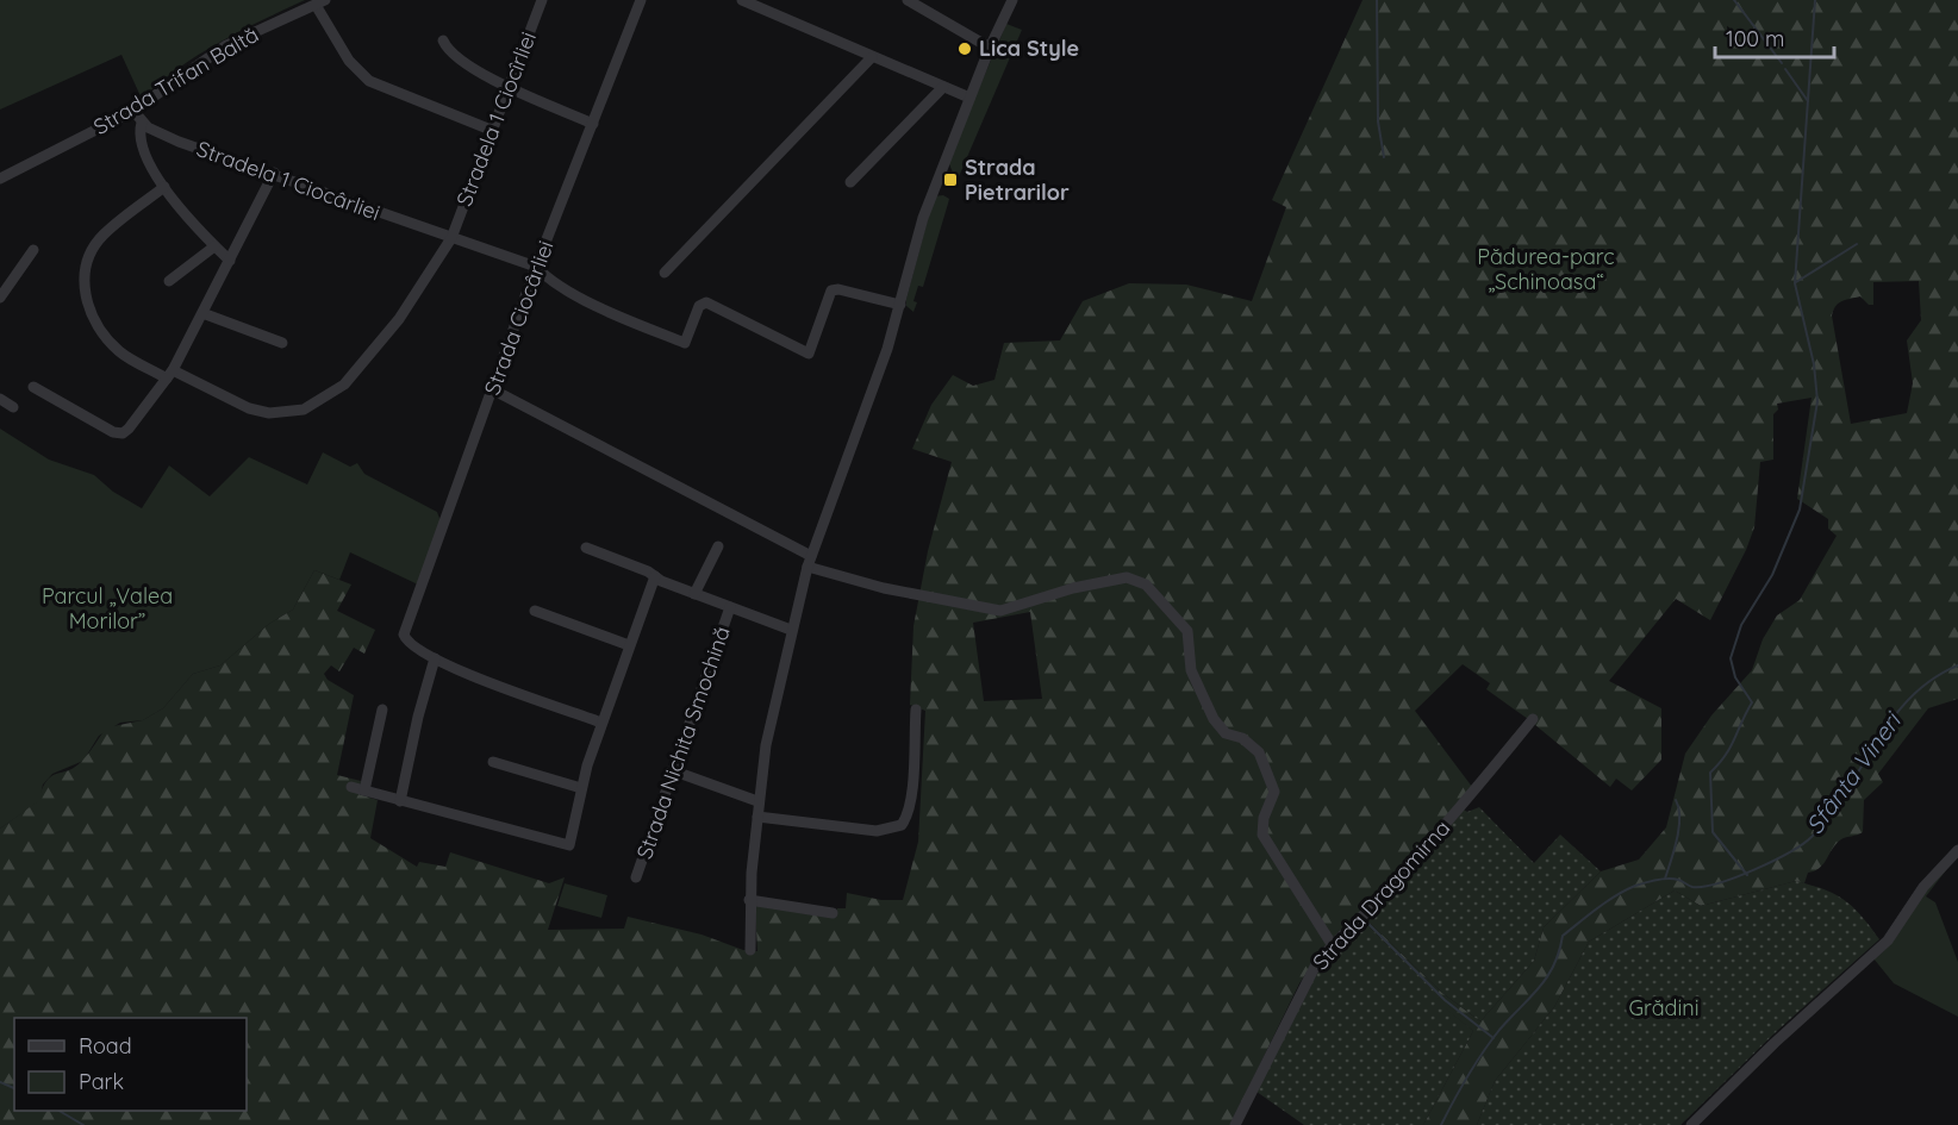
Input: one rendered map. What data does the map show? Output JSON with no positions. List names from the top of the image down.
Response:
{
  "streets": {
    "street": [
      "Strada Trifan Baltă",
      "Stradela 1 Ciocîrliei",
      "Stradela 1 Ciocârliei",
      "Strada Ciocârliei",
      "Strada Nichita Smochină",
      "Strada Dragomirna"
    ]
  },
  "crossings": [
    ["Strada Trifan Baltă", "Stradela 1 Ciocîrliei"],
    ["Strada Trifan Baltă", "Stradela 1 Ciocârliei"],
    ["Stradela 1 Ciocîrliei", "Stradela 1 Ciocârliei"],
    ["Stradela 1 Ciocârliei", "Strada Ciocârliei"]
  ],
  "water": ["Sfânta Vineri"],
  "parks": ["Pădurea-parc „Schinoasa“", "Parcul „Valea Morilor”", "Grădini"],
  "places": {
    "other": ["Lica Style"],
    "transit": ["Strada Pietrarilor"]
  },
  "legend": ["Road", "Park"],
  "scale_bar": "100 m"
}
